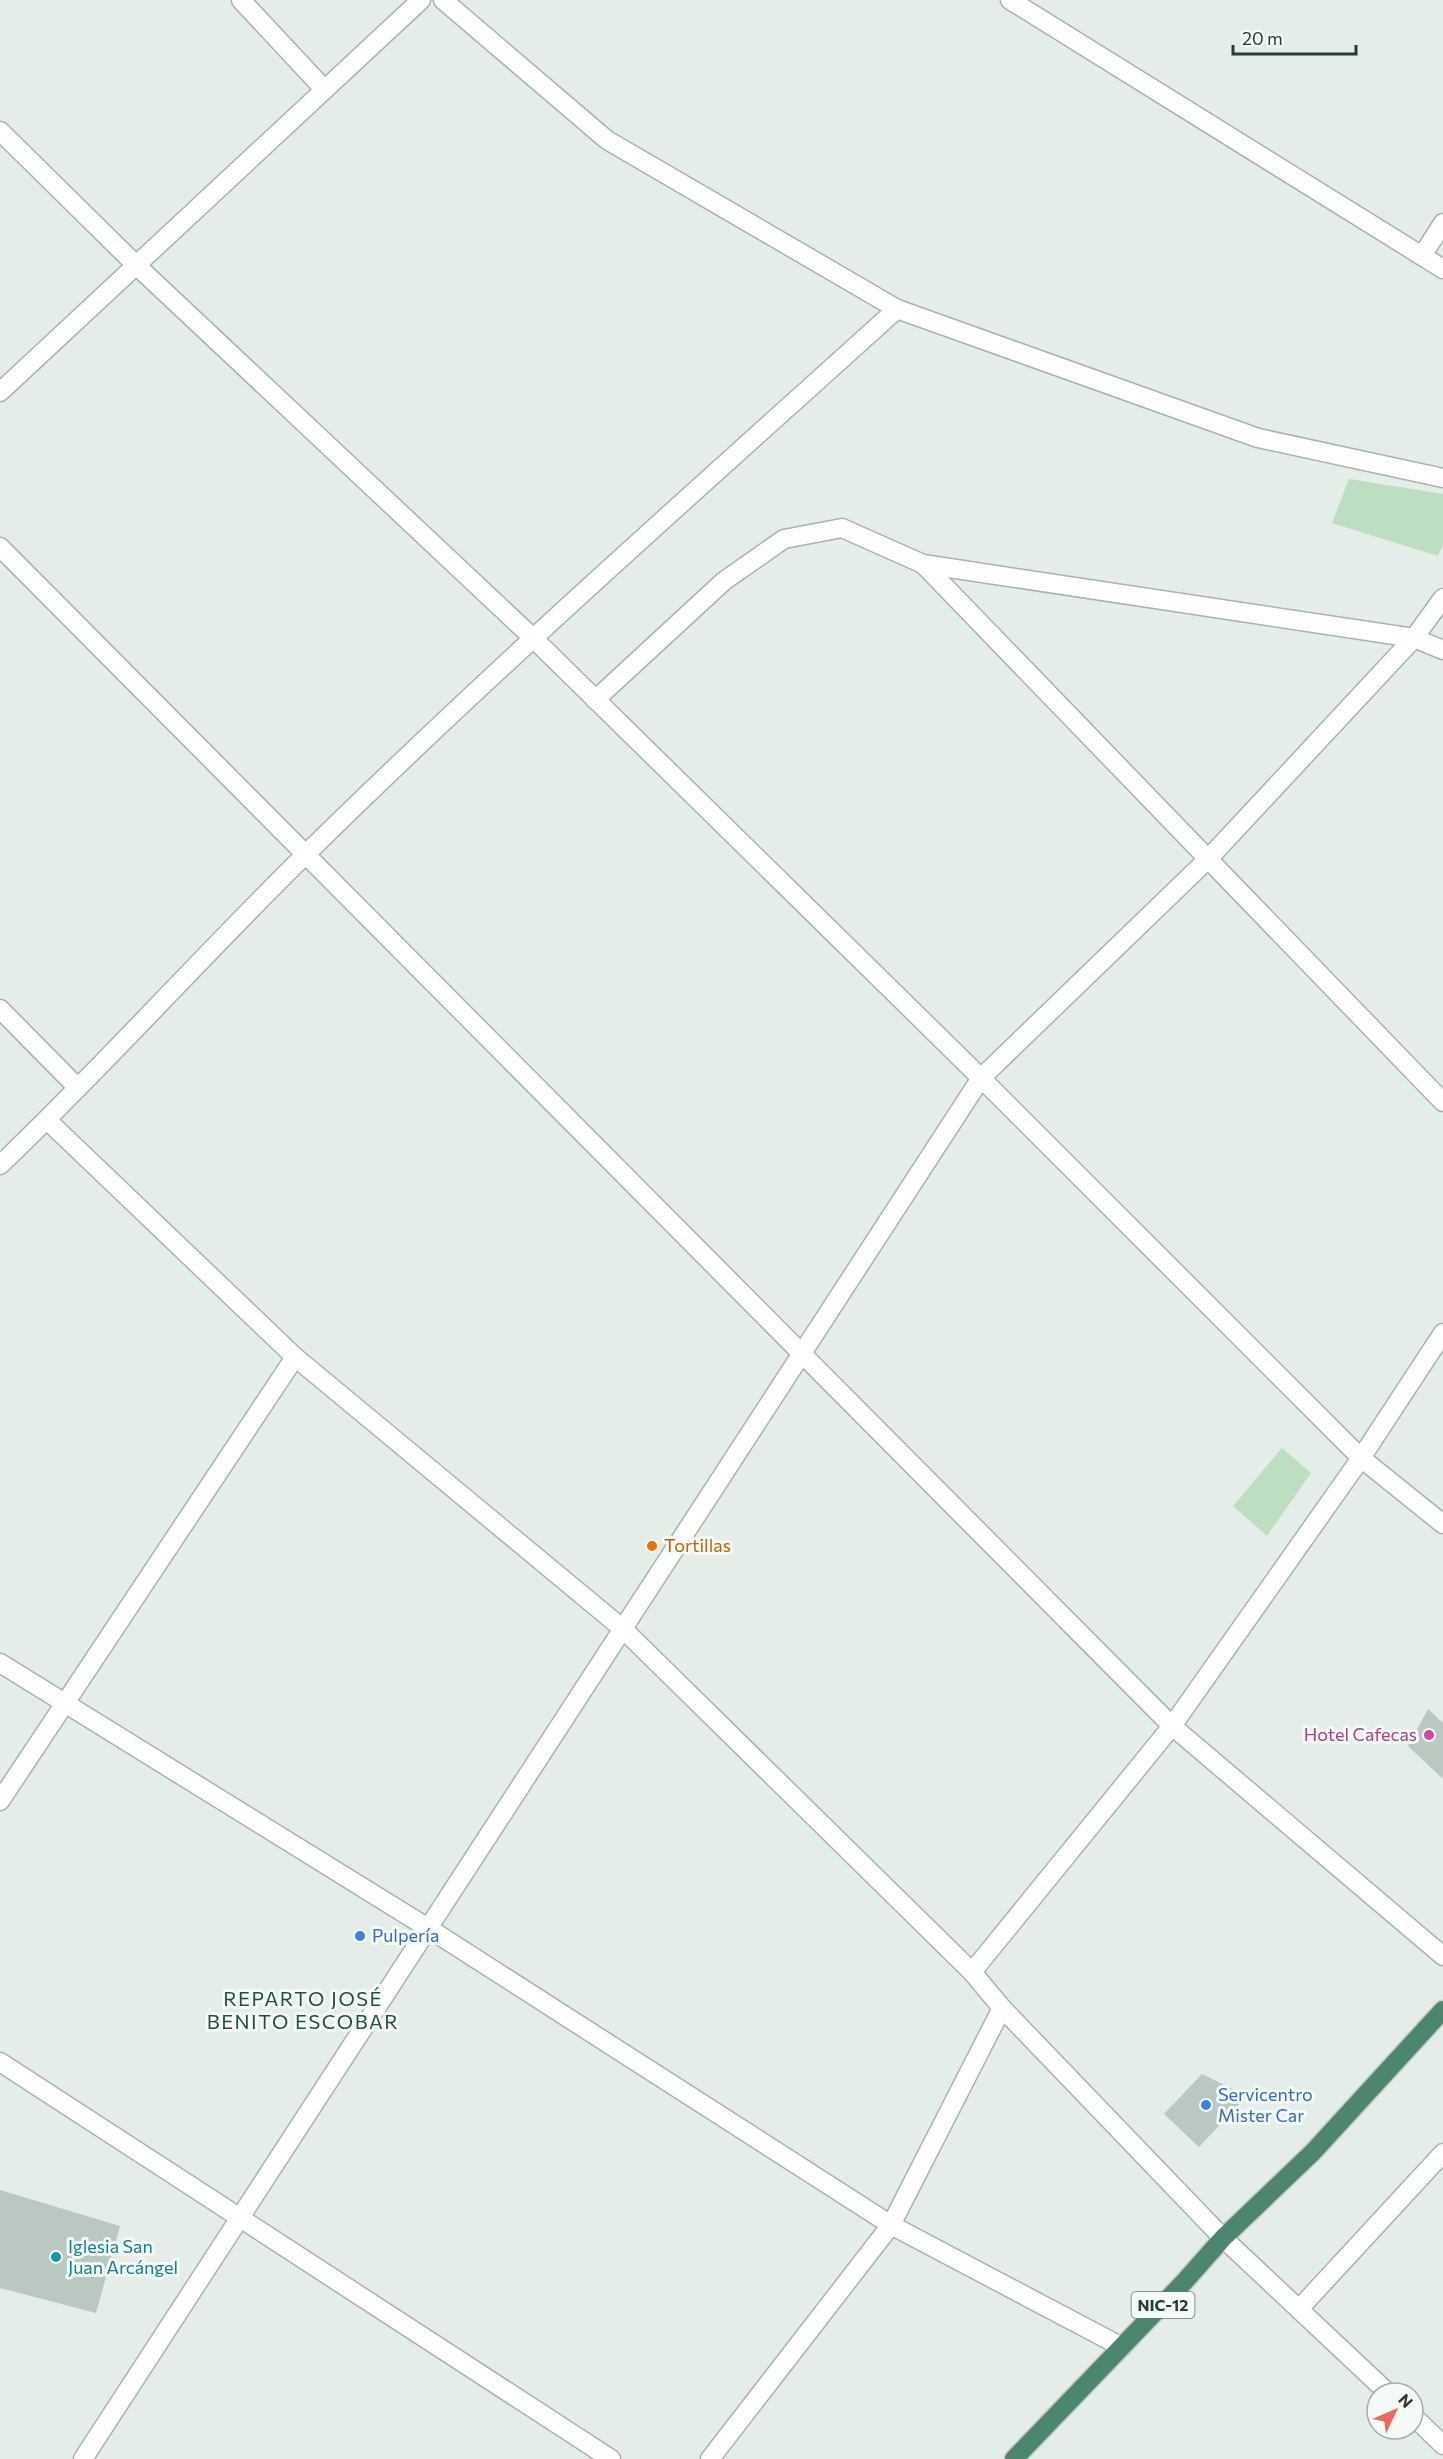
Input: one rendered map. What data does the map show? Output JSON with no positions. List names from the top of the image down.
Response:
{
  "streets": {
    "highway": ["NIC-12"]
  },
  "districts": ["REPARTO JOSÉ BENITO ESCOBAR"],
  "places": [
    "Tortillas",
    "Hotel Cafecas",
    "Pulpería",
    "Servicentro Mister Car",
    "Iglesia San Juan Arcángel"
  ],
  "scale_bar": "20 m",
  "north": "top right"
}
